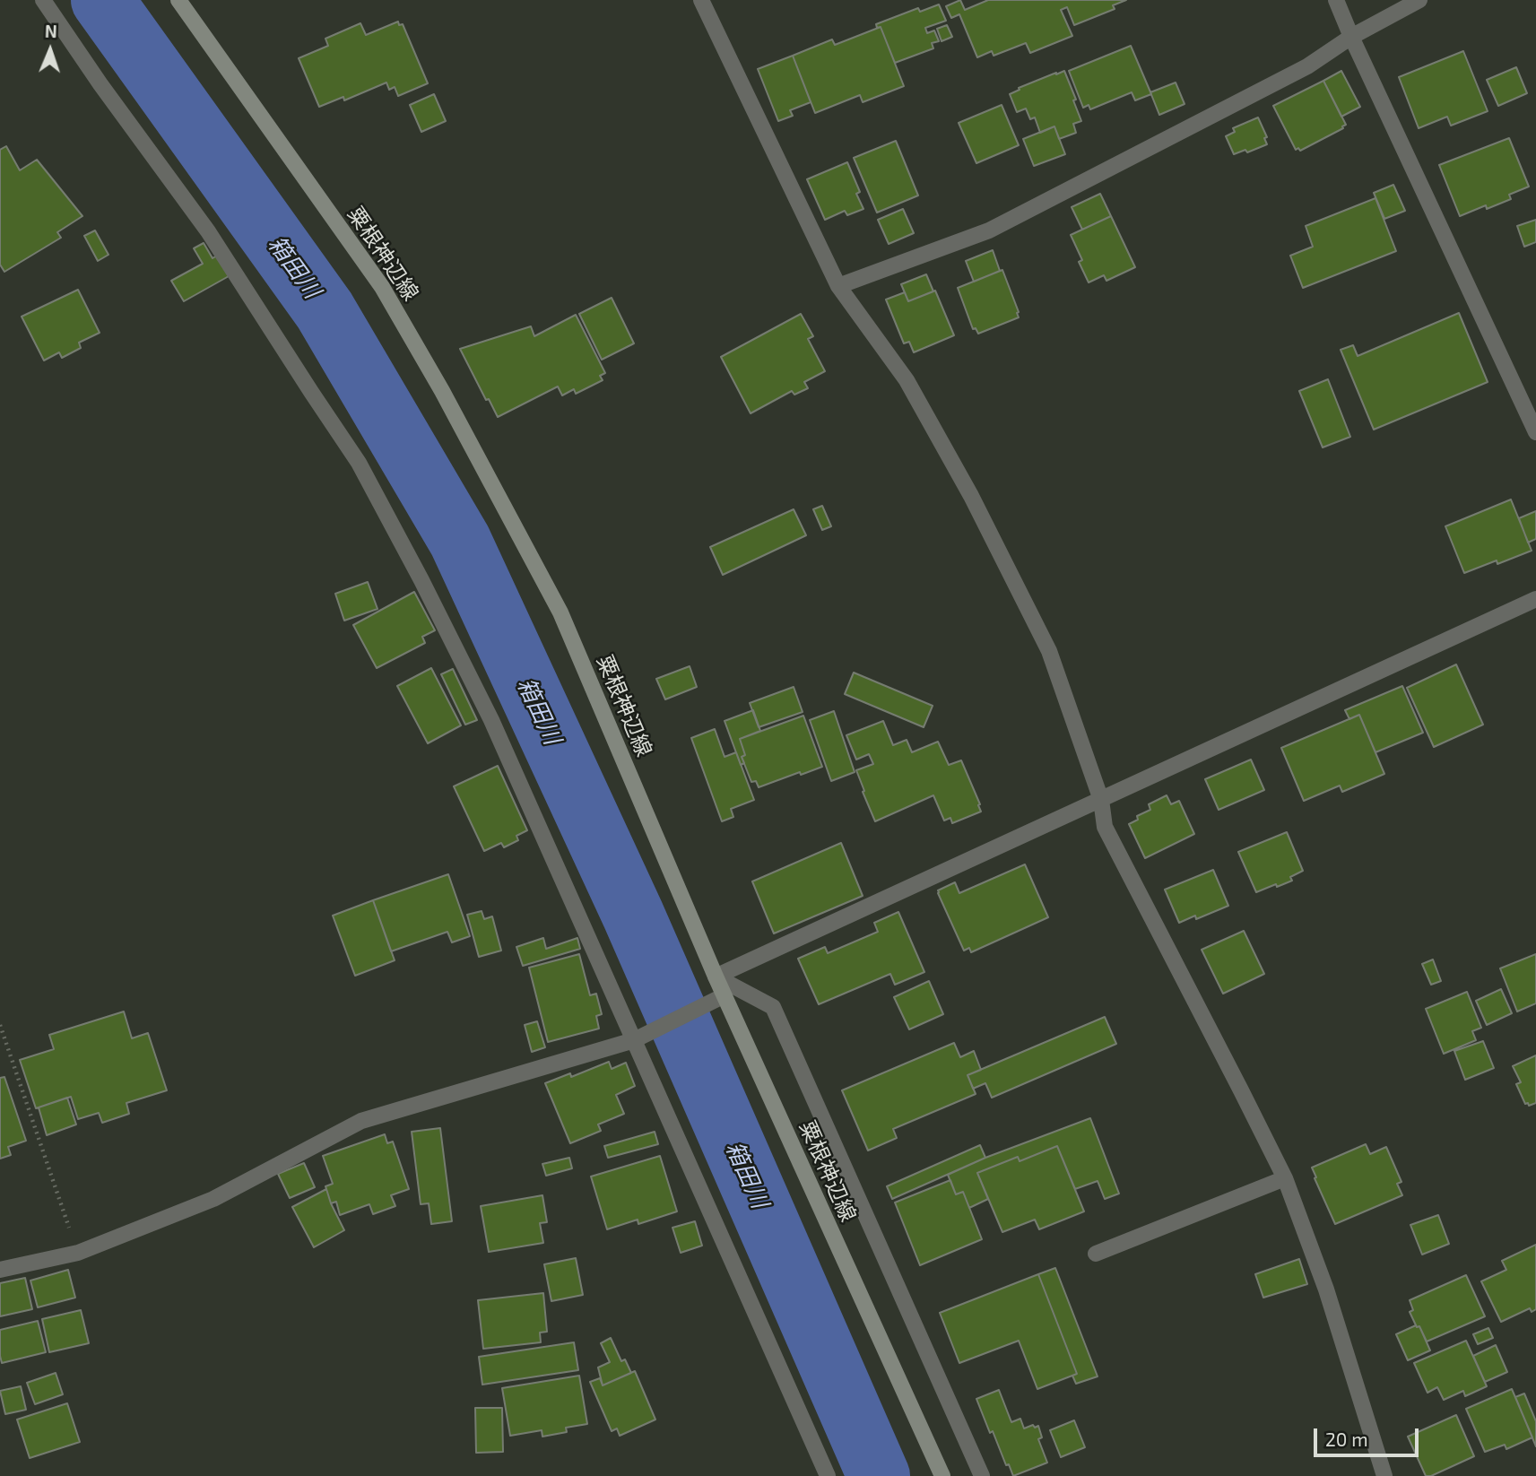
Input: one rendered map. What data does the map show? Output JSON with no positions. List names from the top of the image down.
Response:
{
  "streets": {
    "main road": ["粟根神辺線"]
  },
  "water": ["箱田川"],
  "scale_bar": "20 m",
  "north": "top"
}
